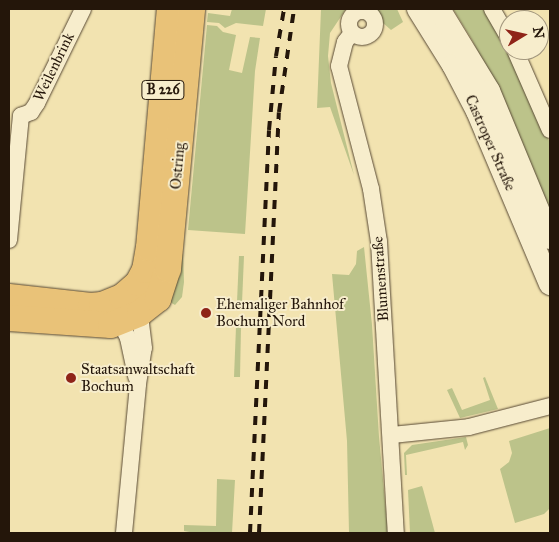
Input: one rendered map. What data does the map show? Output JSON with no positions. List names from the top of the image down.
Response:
{
  "streets": {
    "main road": ["B 226", "Castroper Straße", "Ostring"],
    "street": ["Weilenbrink", "Blumenstraße"]
  },
  "places": ["Ehemaliger Bahnhof Bochum Nord", "Staatsanwaltschaft Bochum"],
  "north": "right"
}
